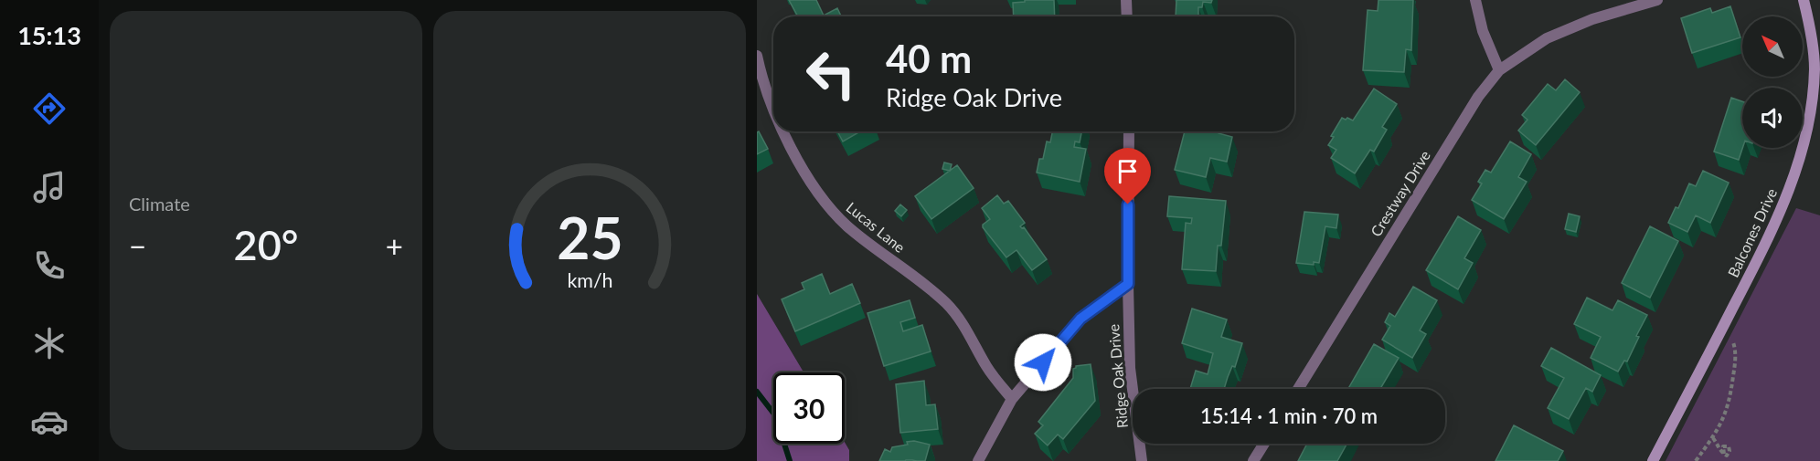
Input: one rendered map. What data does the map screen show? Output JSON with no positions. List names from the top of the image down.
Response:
{
  "streets": {
    "street": [
      "Crestway Drive",
      "Lucas Lane",
      "Balcones Drive",
      "Ridge Oak Drive"
    ]
  },
  "north": "top left",
  "page": {
    "tabs": "15:13",
    "tile": "Climate",
    "turn": ["40 m", "Ridge Oak Drive"],
    "heat": ["−", "20°", "+"],
    "limit": "30",
    "trip": "15:14 · 1 min · 70 m",
    "gauge": ["25", "km/h"]
  }
}
